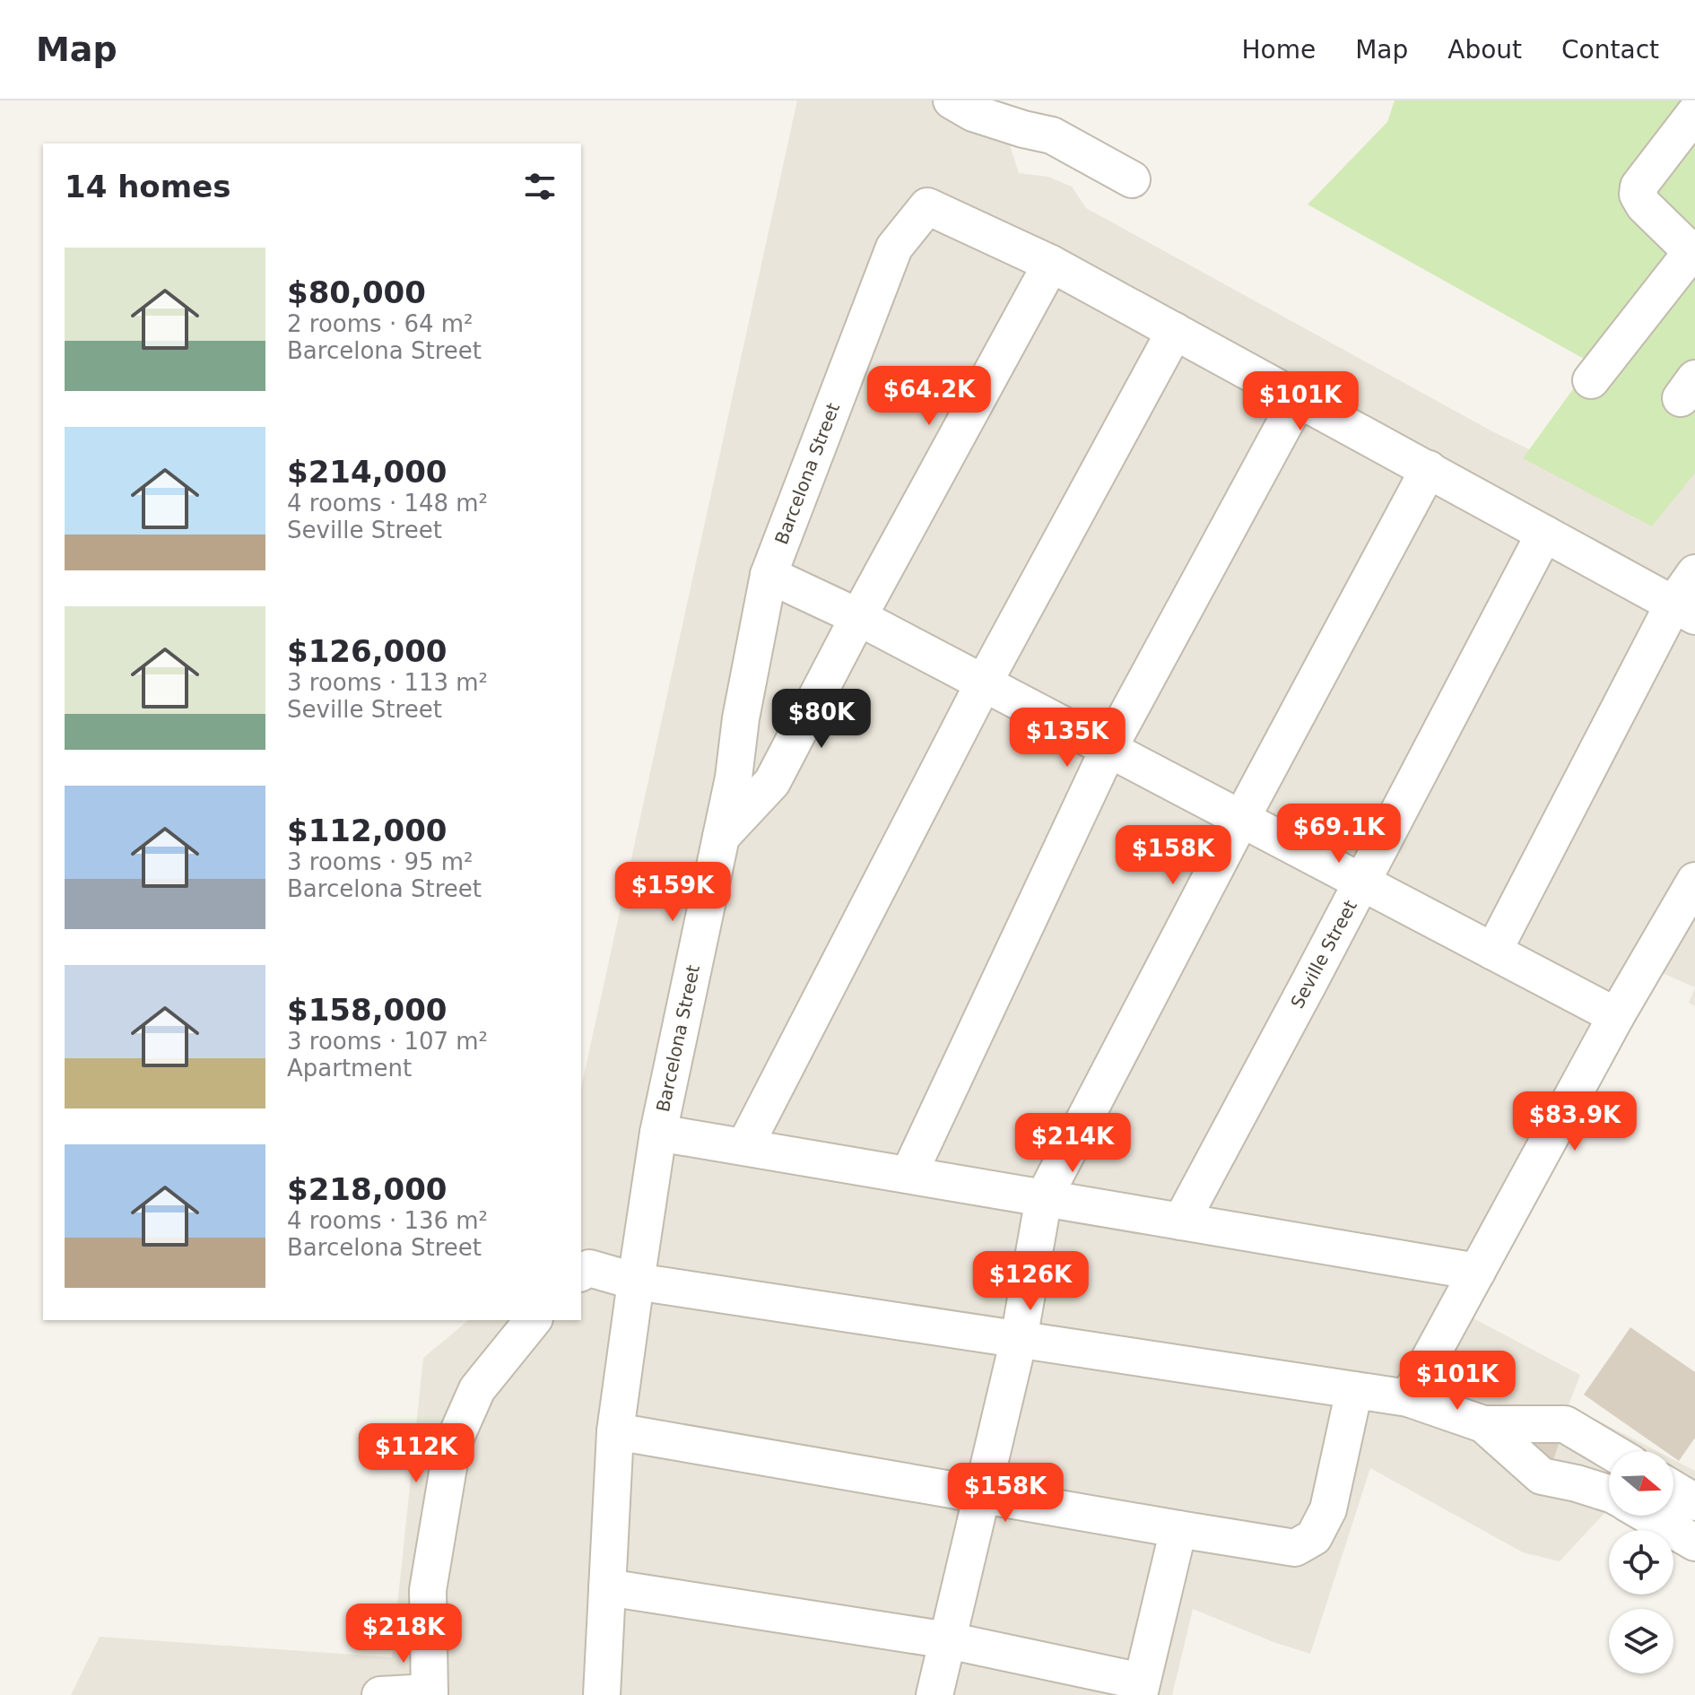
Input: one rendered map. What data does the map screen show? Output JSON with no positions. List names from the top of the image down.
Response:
{
  "streets": {
    "street": ["Barcelona Street", "Seville Street"]
  },
  "north": "right",
  "page": {
    "header": "Map",
    "nav": [
      "Home",
      "Map",
      "About",
      "Contact"
    ],
    "heading": "14 homes",
    "list": [
      {
        "name": "$80,000",
        "note": "2 rooms · 64 m² · Barcelona Street"
      },
      {
        "name": "$214,000",
        "note": "4 rooms · 148 m² · Seville Street"
      },
      {
        "name": "$126,000",
        "note": "3 rooms · 113 m² · Seville Street"
      },
      {
        "name": "$112,000",
        "note": "3 rooms · 95 m² · Barcelona Street"
      },
      {
        "name": "$158,000",
        "note": "3 rooms · 107 m² · Apartment"
      },
      {
        "name": "$218,000",
        "note": "4 rooms · 136 m² · Barcelona Street"
      }
    ],
    "price": [
      "$64.2K",
      "$101K",
      "$80K",
      "$135K",
      "$69.1K",
      "$158K",
      "$159K",
      "$83.9K",
      "$214K",
      "$126K",
      "$101K",
      "$112K",
      "$158K",
      "$218K"
    ]
  }
}
